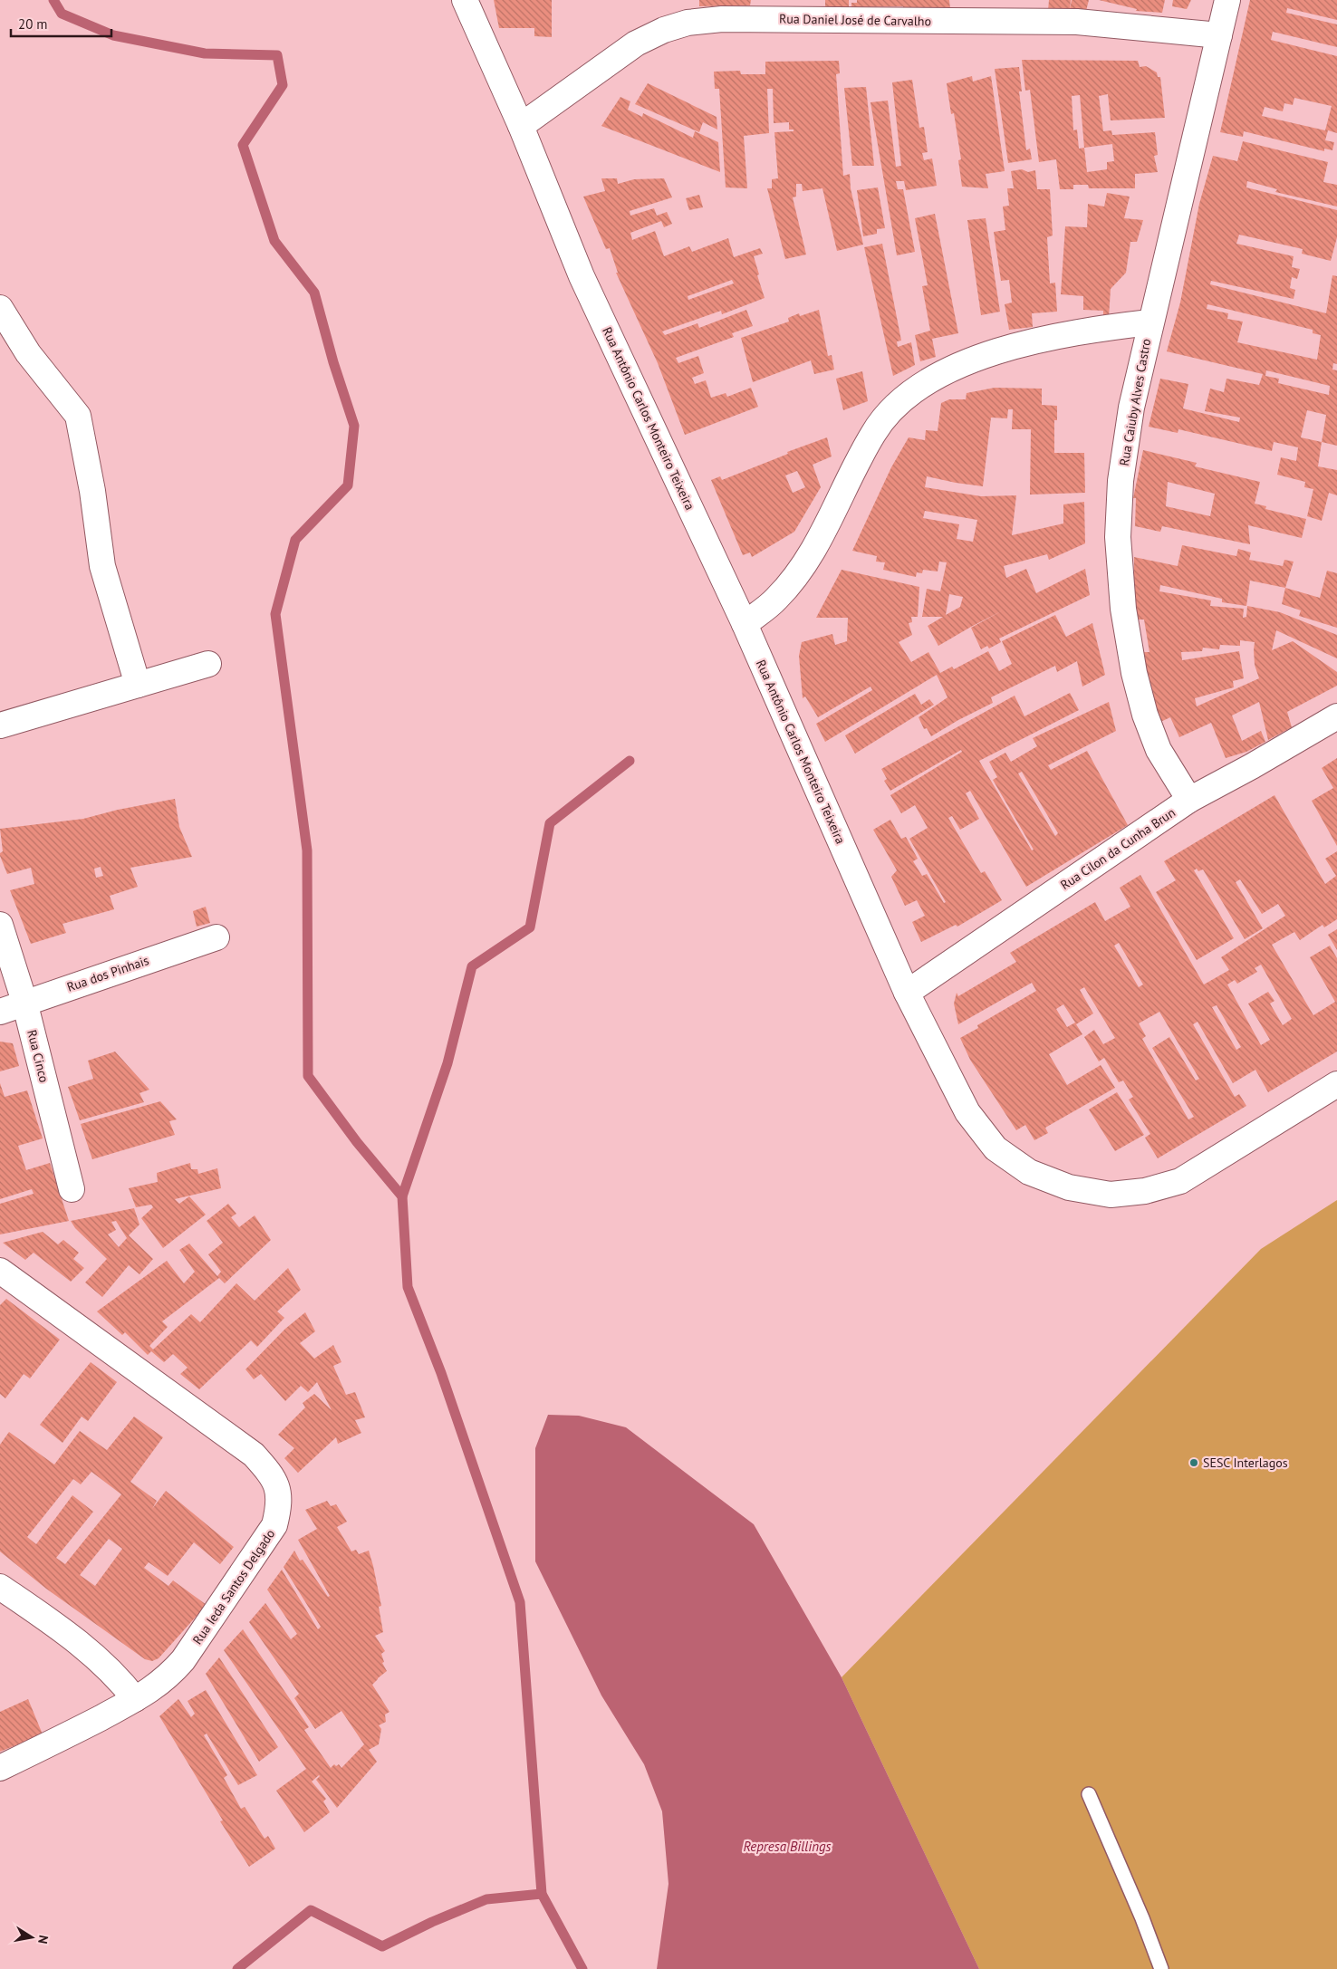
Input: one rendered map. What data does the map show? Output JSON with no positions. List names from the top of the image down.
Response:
{
  "streets": {
    "street": [
      "Rua Daniel José de Carvalho",
      "Rua Caiuby Alves Castro",
      "Rua Antônio Carlos Monteiro Teixeira",
      "Rua Cilon da Cunha Brun",
      "Rua dos Pinhais",
      "Rua Cinco",
      "Rua Ieda Santos Delgado"
    ]
  },
  "crossings": [
    ["Rua Daniel José de Carvalho", "Rua Caiuby Alves Castro"],
    ["Rua Daniel José de Carvalho", "Rua Antônio Carlos Monteiro Teixeira"],
    ["Rua Caiuby Alves Castro", "Rua Cilon da Cunha Brun"],
    ["Rua Antônio Carlos Monteiro Teixeira", "Rua Cilon da Cunha Brun"],
    ["Rua dos Pinhais", "Rua Cinco"]
  ],
  "water": ["Represa Billings"],
  "places": ["SESC Interlagos"],
  "scale_bar": "20 m",
  "north": "right"
}
